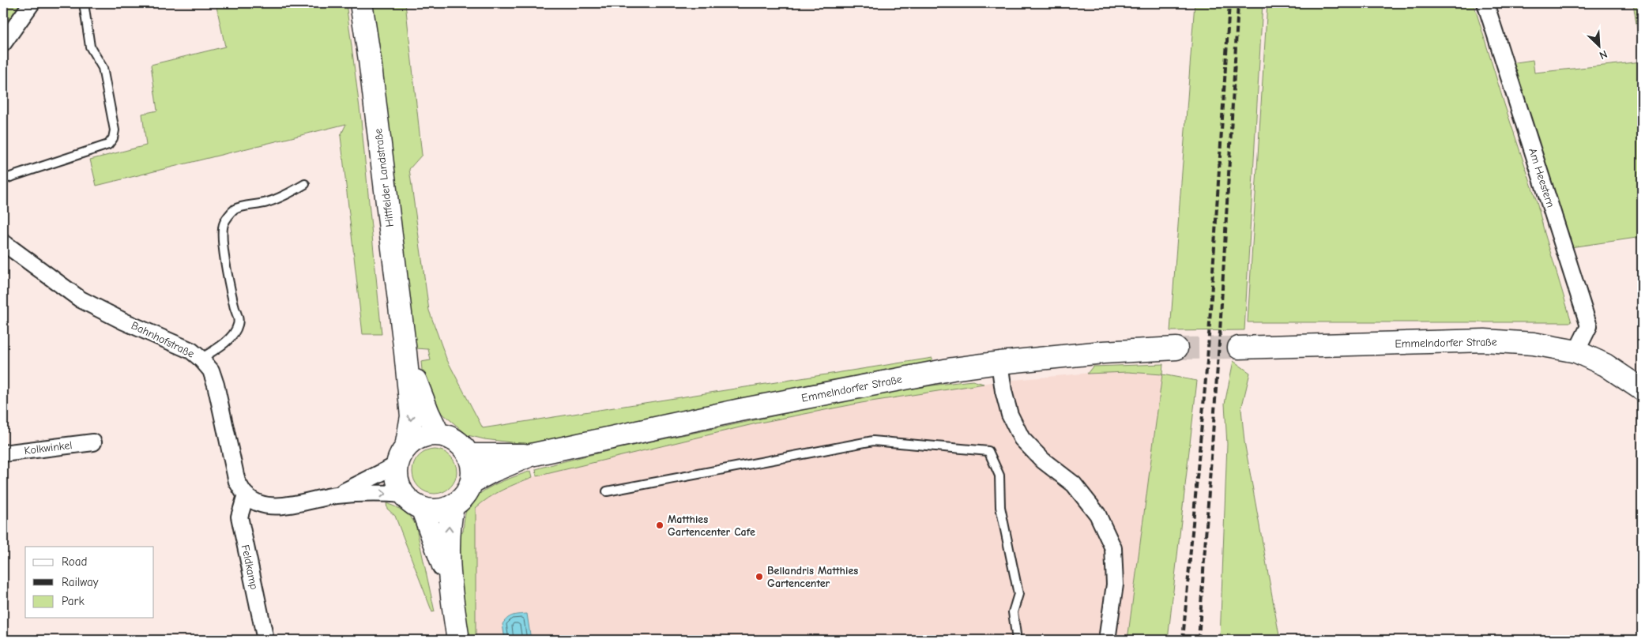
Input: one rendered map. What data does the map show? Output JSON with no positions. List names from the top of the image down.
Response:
{
  "streets": {
    "street": [
      "Hittfelder Landstraße",
      "Am Heestern",
      "Bahnhofstraße",
      "Emmelndorfer Straße",
      "Kolkwinkel",
      "Feldkamp"
    ]
  },
  "crossings": [
    ["Hittfelder Landstraße", "Emmelndorfer Straße"],
    ["Am Heestern", "Emmelndorfer Straße"],
    ["Bahnhofstraße", "Feldkamp"]
  ],
  "places": ["Matthies Gartencenter Cafe", "Bellandris Matthies Gartencenter"],
  "legend": ["Road", "Railway", "Park"],
  "north": "bottom right"
}
